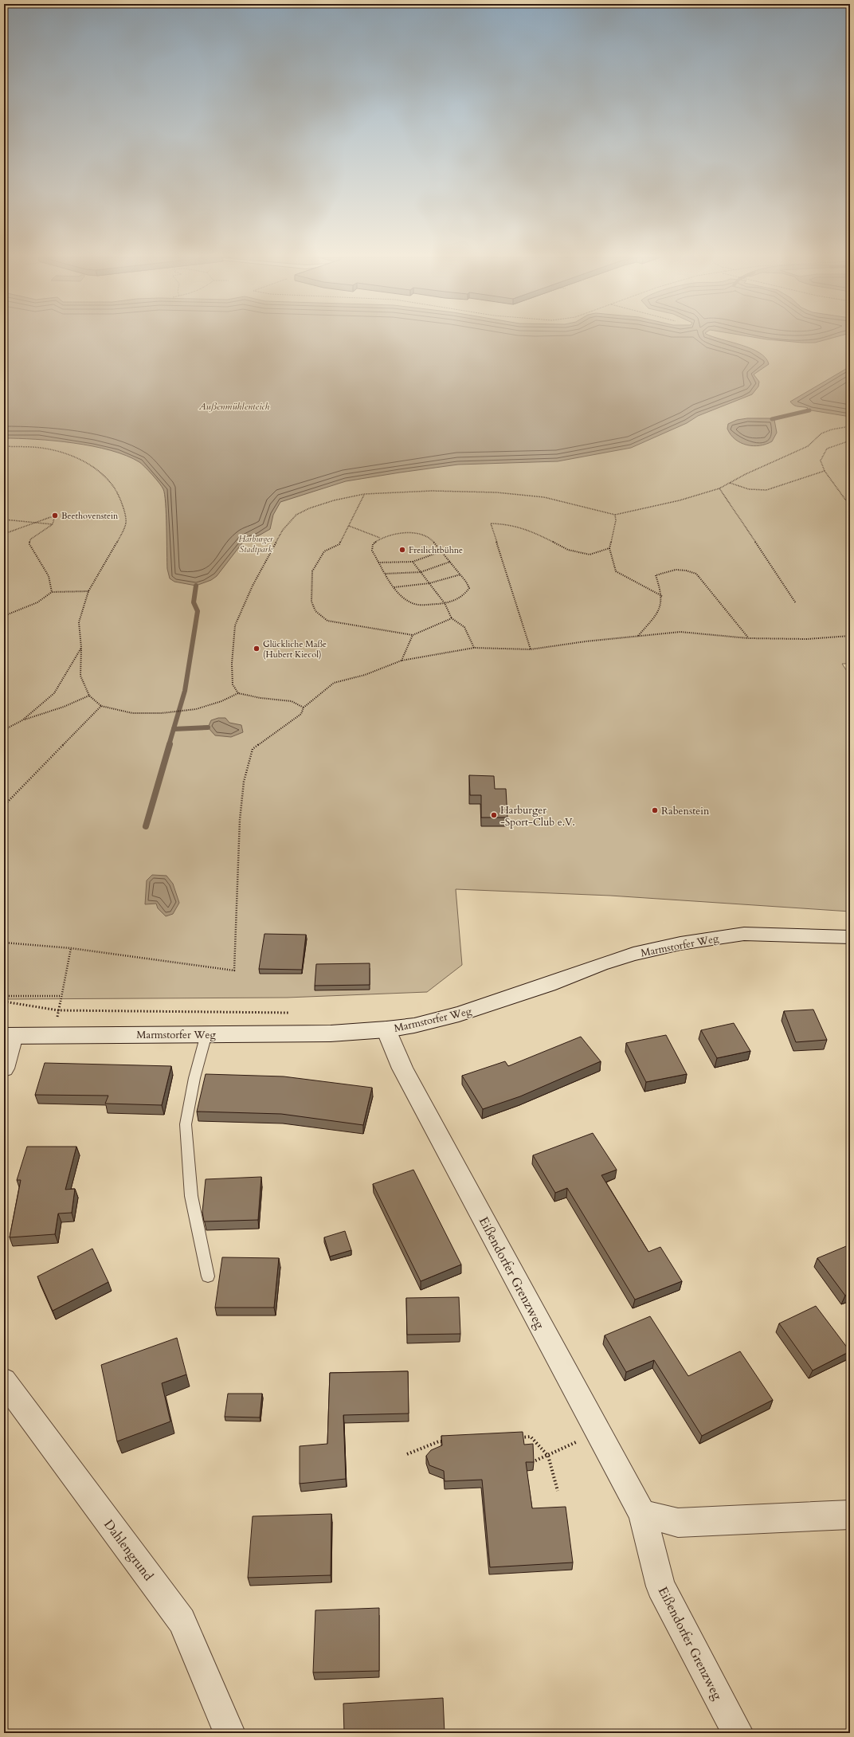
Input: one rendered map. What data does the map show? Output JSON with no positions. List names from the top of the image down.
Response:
{
  "streets": {
    "street": ["Marmstorfer Weg", "Eißendorfer Grenzweg", "Dahlengrund"]
  },
  "crossings": [
    ["Marmstorfer Weg", "Eißendorfer Grenzweg"]
  ],
  "water": ["Außenmühlenteich"],
  "parks": ["Harburger Stadtpark"],
  "places": [
    "Beethovenstein",
    "Freilichtbühne",
    "Glückliche Maße (Hubert Kiecol)",
    "Rabenstein",
    "Harburger -Sport-Club e.V."
  ]
}
